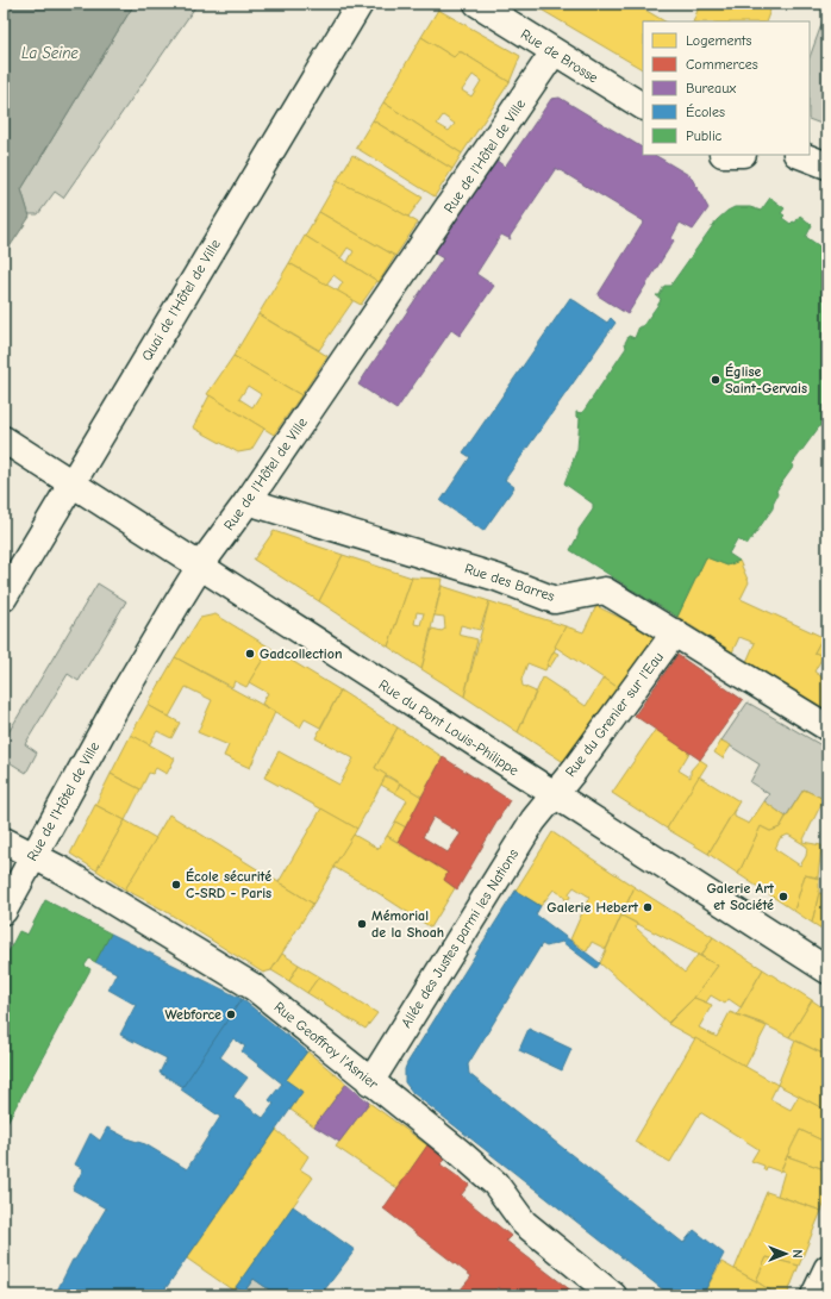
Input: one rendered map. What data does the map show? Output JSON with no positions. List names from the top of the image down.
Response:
{
  "streets": {
    "street": [
      "Rue de Brosse",
      "Rue de l'Hôtel de Ville",
      "Quai de l'Hôtel de Ville",
      "Rue des Barres",
      "Rue du Grenier sur l'Eau",
      "Rue du Pont Louis-Philippe",
      "Allée des Justes parmi les Nations",
      "Rue Geoffroy l'Asnier"
    ]
  },
  "crossings": [
    ["Rue de Brosse", "Rue de l'Hôtel de Ville"],
    ["Rue de l'Hôtel de Ville", "Rue des Barres"],
    ["Rue de l'Hôtel de Ville", "Rue du Pont Louis-Philippe"],
    ["Rue de l'Hôtel de Ville", "Rue Geoffroy l'Asnier"],
    ["Quai de l'Hôtel de Ville", "Rue du Pont Louis-Philippe"],
    ["Rue des Barres", "Rue du Grenier sur l'Eau"],
    ["Rue du Grenier sur l'Eau", "Rue du Pont Louis-Philippe"],
    ["Rue du Grenier sur l'Eau", "Allée des Justes parmi les Nations"],
    ["Rue du Pont Louis-Philippe", "Allée des Justes parmi les Nations"],
    ["Allée des Justes parmi les Nations", "Rue Geoffroy l'Asnier"]
  ],
  "water": ["La Seine"],
  "places": [
    "Église Saint-Gervais",
    "Gadcollection",
    "École sécurité C-SRD - Paris",
    "Galerie Art et Société",
    "Galerie Hebert",
    "Mémorial de la Shoah",
    "Webforce"
  ],
  "legend": [
    "Logements",
    "Commerces",
    "Bureaux",
    "Écoles",
    "Public"
  ],
  "north": "right"
}
